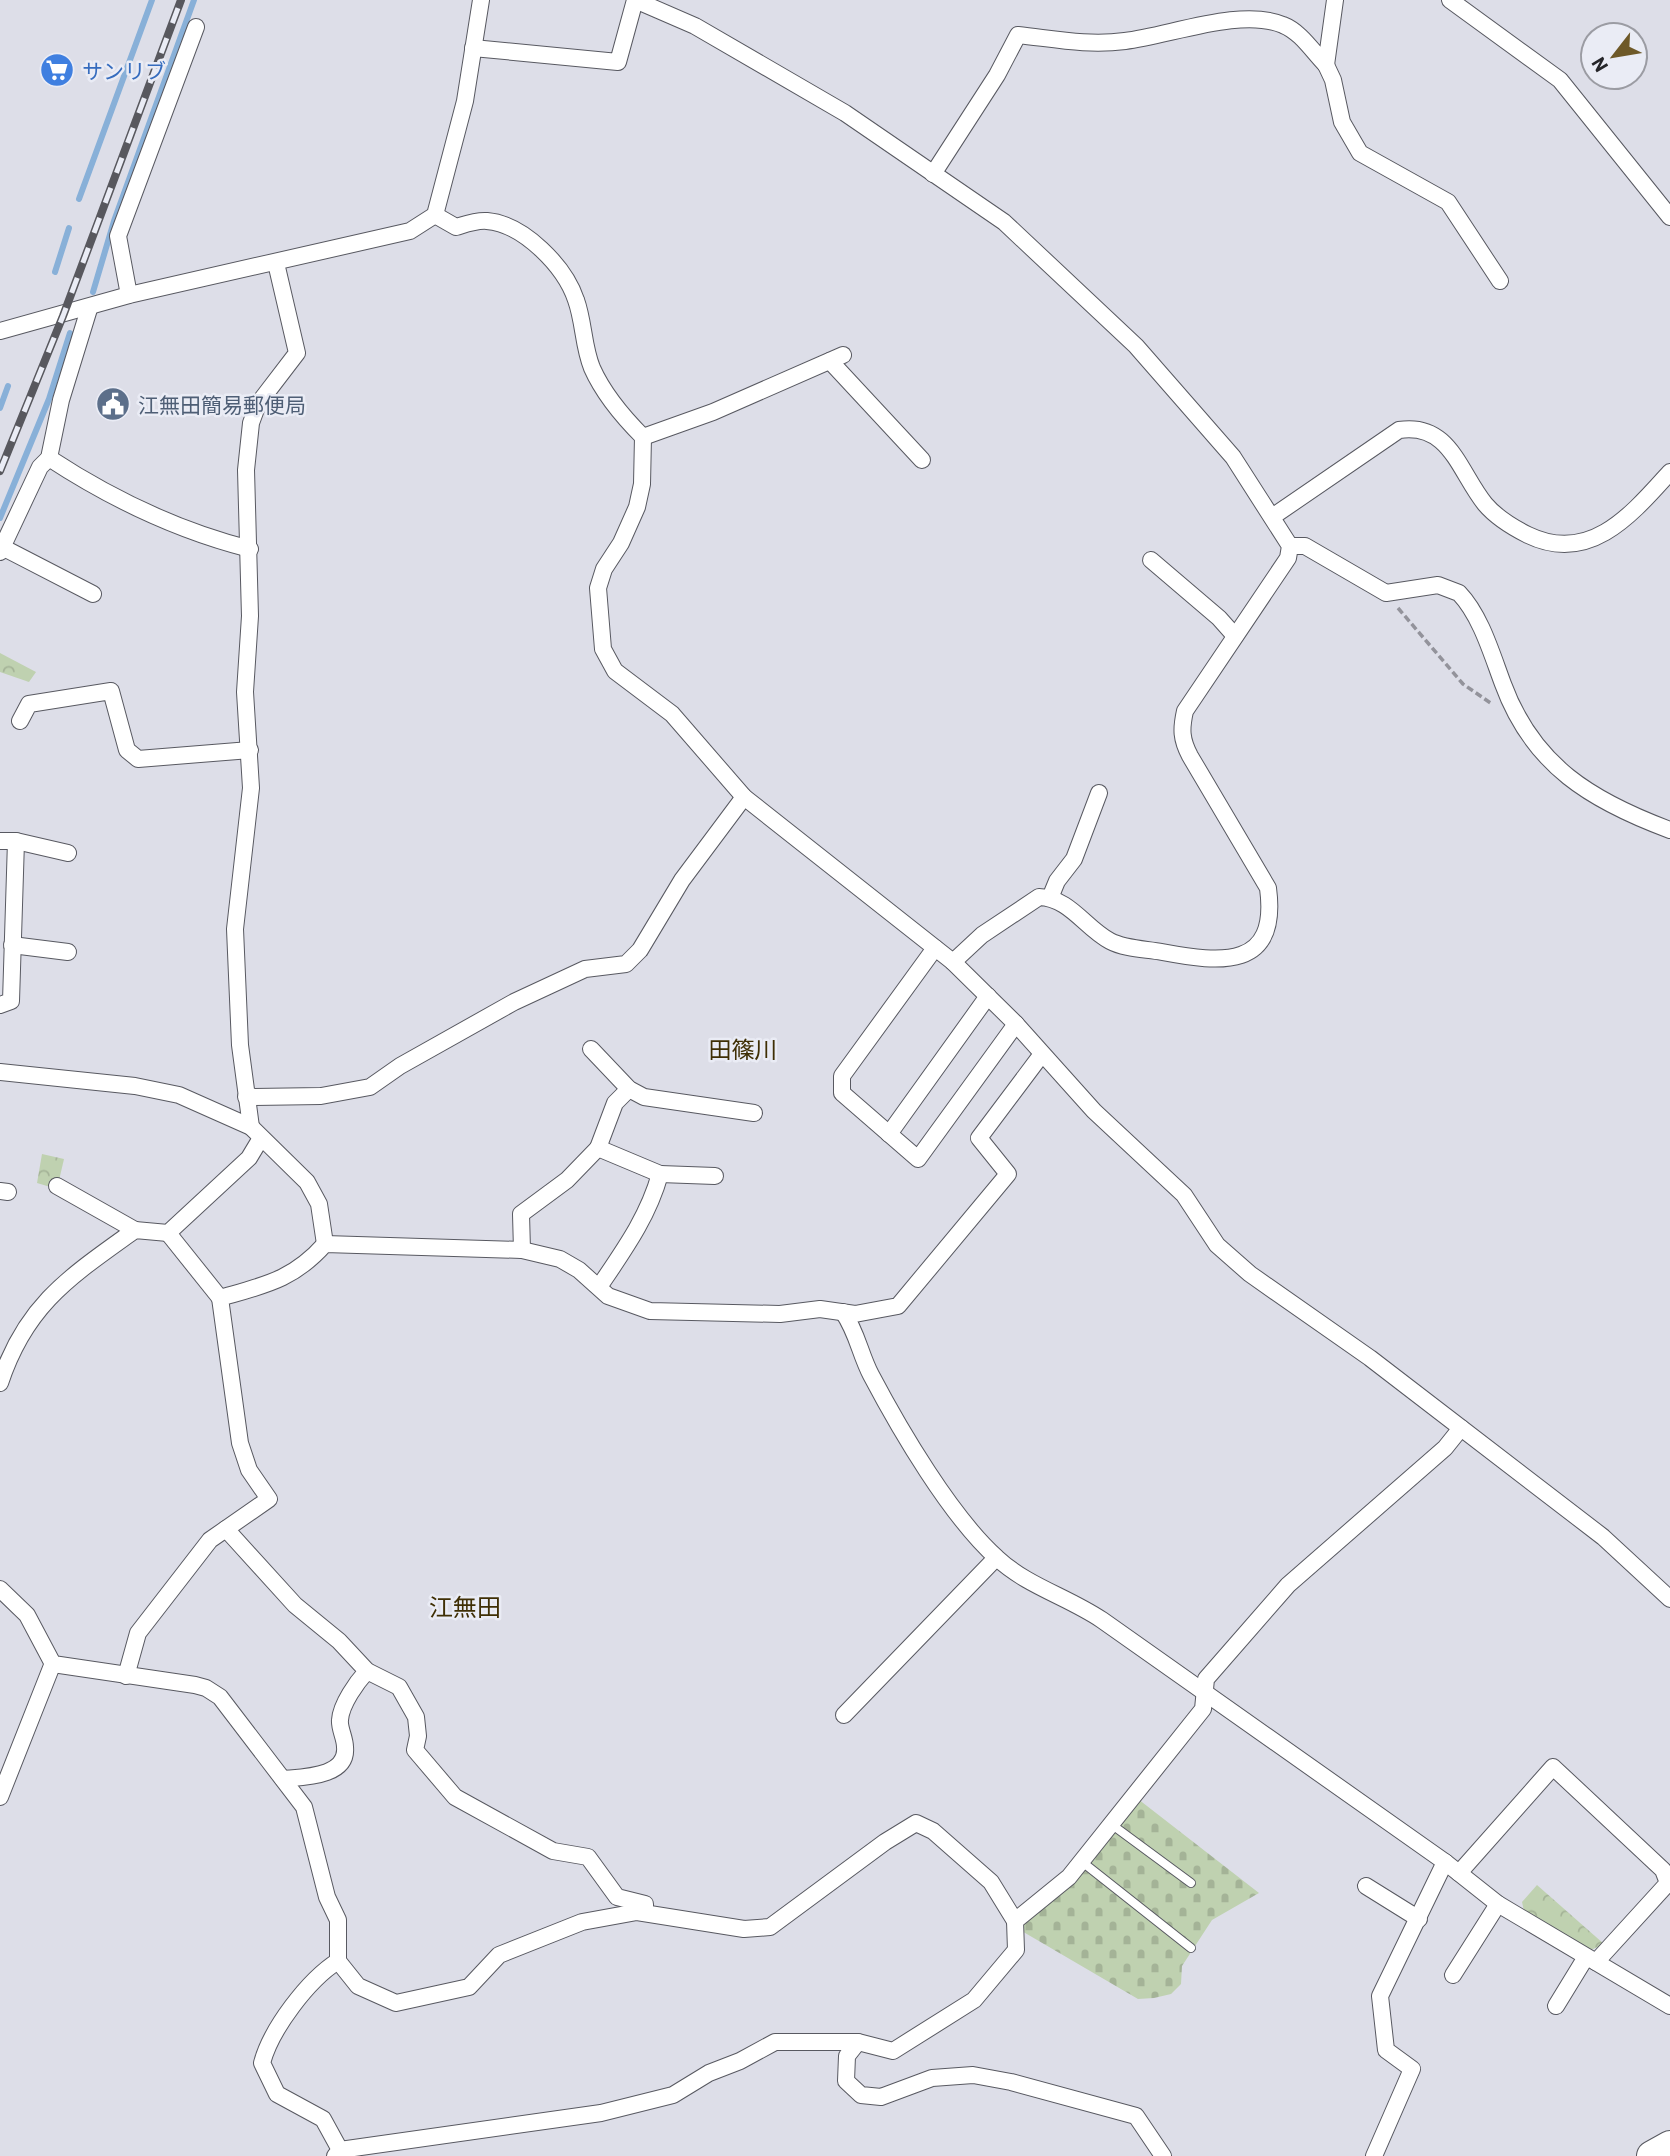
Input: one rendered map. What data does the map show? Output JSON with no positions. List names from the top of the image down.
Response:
{
  "districts": ["田篠川", "江無田"],
  "places": {
    "supermarket": ["サンリブ"],
    "public building": ["江無田簡易郵便局"]
  },
  "north": "bottom left"
}
